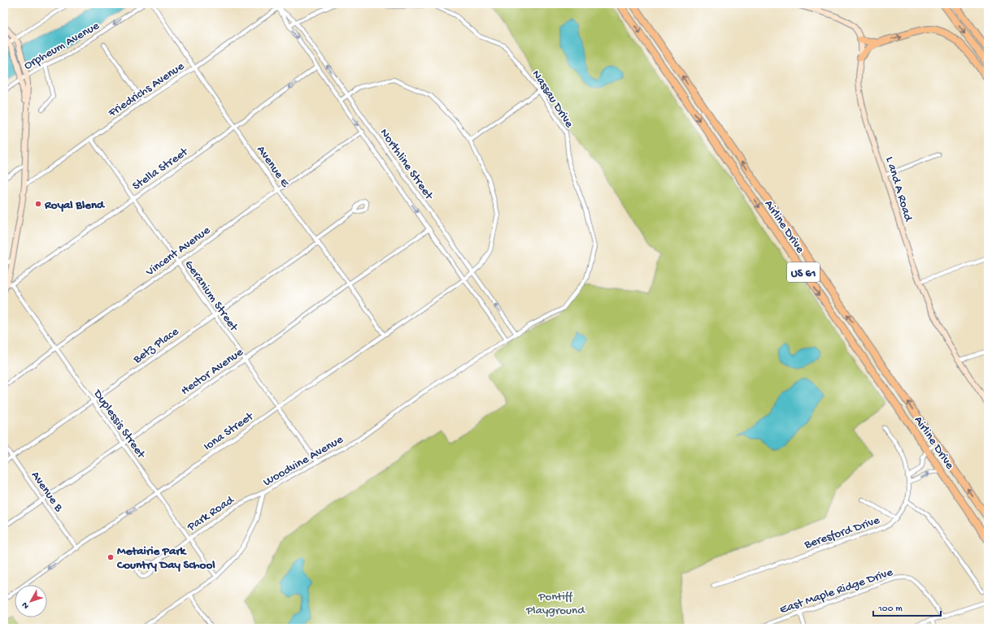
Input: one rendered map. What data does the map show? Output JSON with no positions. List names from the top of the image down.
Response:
{
  "streets": {
    "highway": ["Airline Drive", "US 61"],
    "street": [
      "Orpheum Avenue",
      "Friedrichs Avenue",
      "Nassau Drive",
      "Northline Street",
      "Avenue E",
      "Stella Street",
      "L and A Road",
      "Vincent Avenue",
      "Geranium Street",
      "Betz Place",
      "Hector Avenue",
      "Duplessis Street",
      "Iona Street",
      "Woodvine Avenue",
      "Avenue B",
      "Park Road",
      "Beresford Drive",
      "East Maple Ridge Drive"
    ]
  },
  "crossings": [
    ["Friedrichs Avenue", "Northline Street"],
    ["Friedrichs Avenue", "Avenue E"],
    ["Friedrichs Avenue", "Geranium Street"],
    ["Nassau Drive", "Northline Street"],
    ["Nassau Drive", "Woodvine Avenue"],
    ["Northline Street", "Stella Street"],
    ["Northline Street", "Vincent Avenue"],
    ["Northline Street", "Hector Avenue"],
    ["Northline Street", "Iona Street"],
    ["Northline Street", "Woodvine Avenue"],
    ["Avenue E", "Stella Street"],
    ["Avenue E", "Vincent Avenue"],
    ["Avenue E", "Betz Place"],
    ["Avenue E", "Hector Avenue"],
    ["Avenue E", "Iona Street"],
    ["Stella Street", "Geranium Street"],
    ["Stella Street", "Duplessis Street"],
    ["Vincent Avenue", "Geranium Street"],
    ["Vincent Avenue", "Duplessis Street"],
    ["Geranium Street", "Betz Place"],
    ["Geranium Street", "Hector Avenue"],
    ["Geranium Street", "Iona Street"],
    ["Geranium Street", "Woodvine Avenue"],
    ["Betz Place", "Duplessis Street"],
    ["Betz Place", "Avenue B"],
    ["Hector Avenue", "Duplessis Street"],
    ["Hector Avenue", "Avenue B"],
    ["Duplessis Street", "Iona Street"],
    ["Duplessis Street", "Woodvine Avenue"],
    ["Duplessis Street", "Park Road"],
    ["Iona Street", "Avenue B"],
    ["Woodvine Avenue", "Park Road"]
  ],
  "one_way": ["Orpheum Avenue"],
  "parks": ["Pontiff Playground"],
  "places": ["Royal Blend", "Metairie Park Country Day School"],
  "scale_bar": "100 m",
  "north": "bottom left"
}
